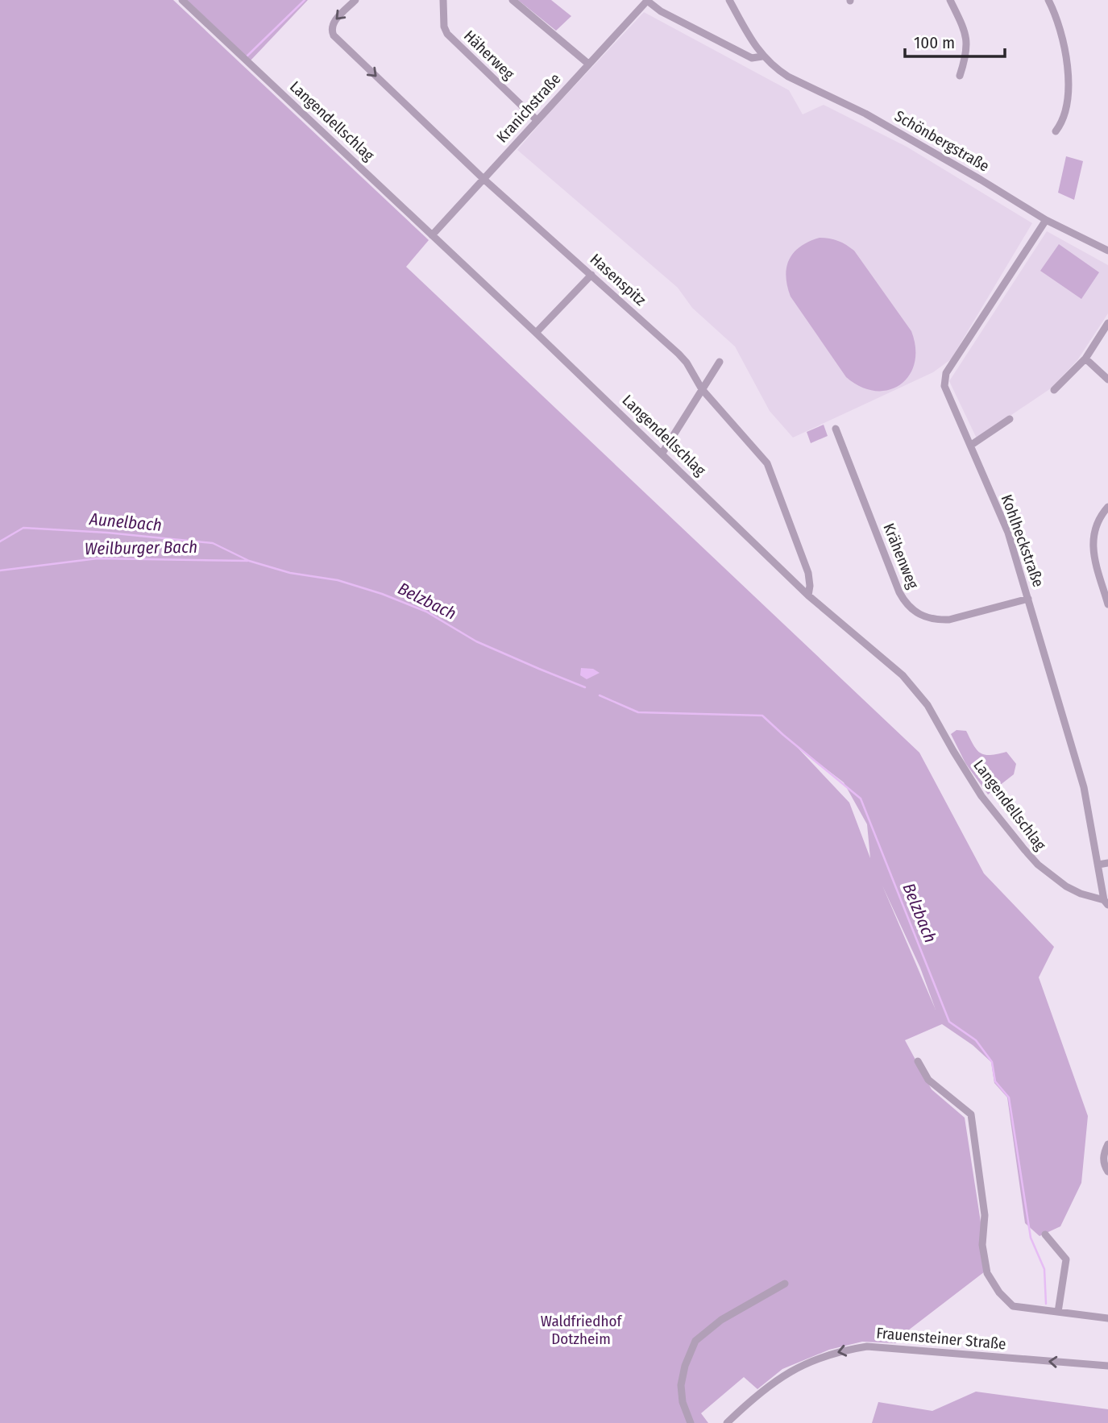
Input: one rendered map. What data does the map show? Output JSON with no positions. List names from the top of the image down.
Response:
{
  "streets": {
    "street": [
      "Häherweg",
      "Kranichstraße",
      "Langendellschlag",
      "Schönbergstraße",
      "Hasenspitz",
      "Kohlheckstraße",
      "Krähenweg",
      "Frauensteiner Straße"
    ]
  },
  "crossings": [
    ["Häherweg", "Kranichstraße"],
    ["Kranichstraße", "Langendellschlag"],
    ["Kranichstraße", "Hasenspitz"],
    ["Langendellschlag", "Hasenspitz"],
    ["Langendellschlag", "Kohlheckstraße"],
    ["Schönbergstraße", "Kohlheckstraße"],
    ["Kohlheckstraße", "Krähenweg"]
  ],
  "one_way": ["Frauensteiner Straße"],
  "water": ["Aunelbach", "Weilburger Bach", "Belzbach"],
  "parks": ["Waldfriedhof Dotzheim"],
  "scale_bar": "100 m"
}
